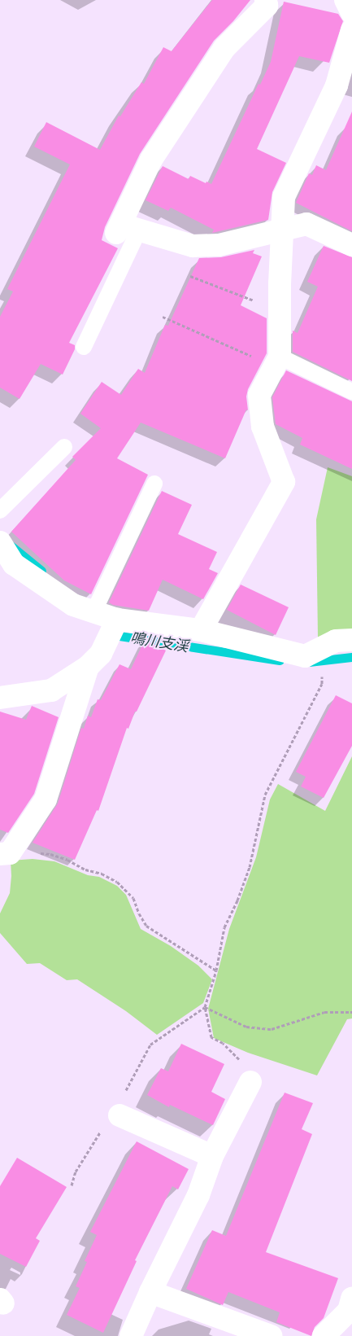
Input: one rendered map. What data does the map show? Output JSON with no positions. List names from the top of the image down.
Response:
{
  "water": ["鳴川支渓"]
}
